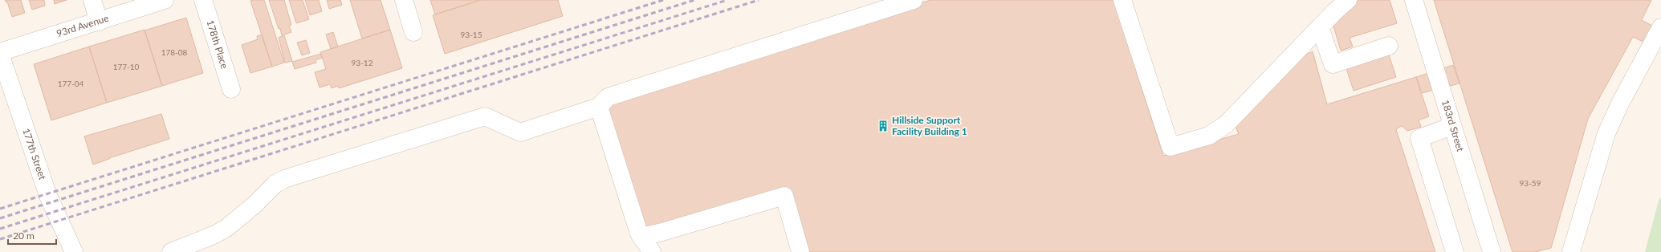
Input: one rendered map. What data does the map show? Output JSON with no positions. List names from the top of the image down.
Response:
{
  "streets": {
    "street": [
      "93rd Avenue",
      "178th Place",
      "183rd Street",
      "177th Street"
    ]
  },
  "crossings": [
    ["93rd Avenue", "177th Street"]
  ],
  "places": {
    "building": ["Hillside Support Facility Building 1"]
  },
  "house_numbers": [
    "93-15",
    "178-08",
    "93-12",
    "177-10",
    "177-04",
    "93-59"
  ],
  "scale_bar": "20 m"
}
